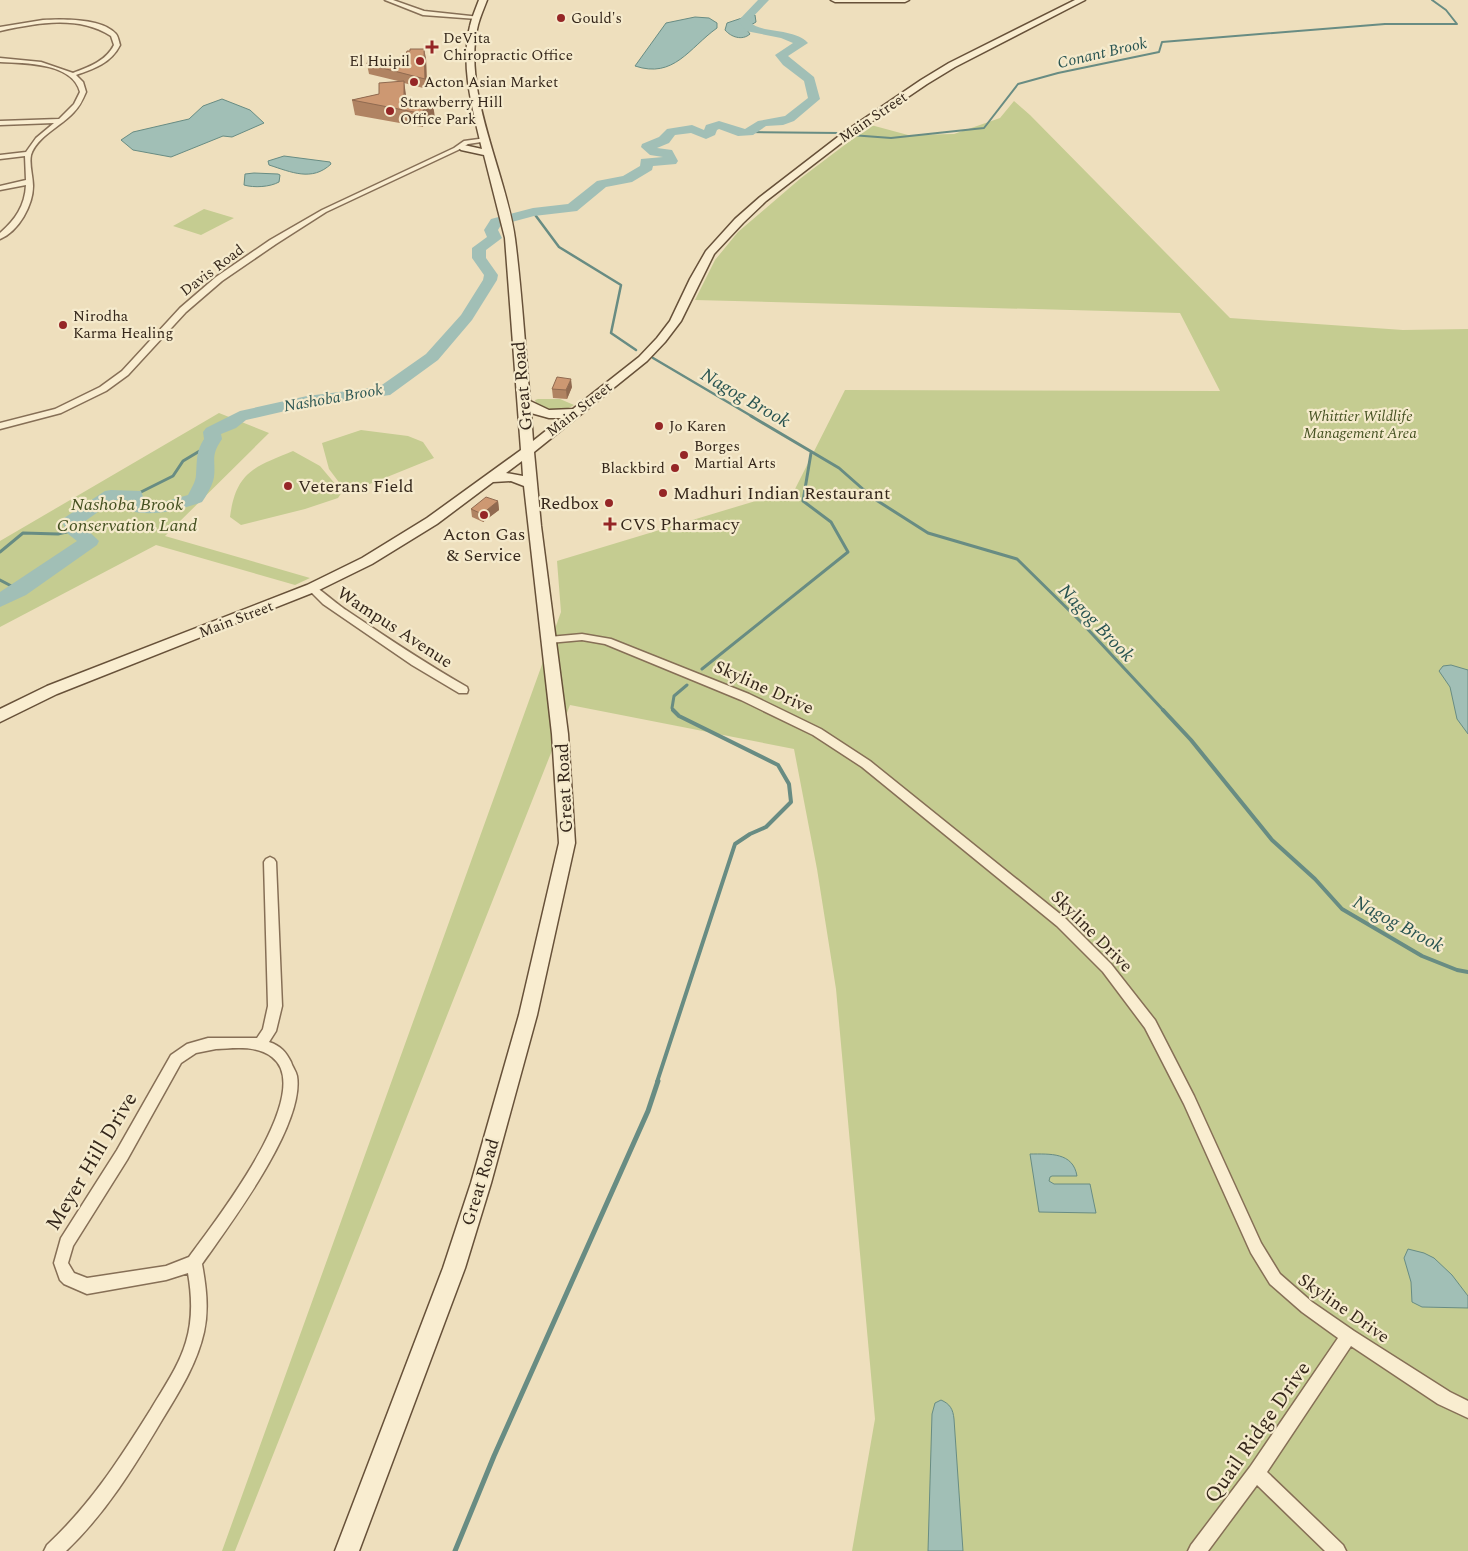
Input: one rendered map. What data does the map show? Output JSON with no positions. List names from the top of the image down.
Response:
{
  "streets": {
    "main road": ["Main Street", "Great Road"],
    "street": [
      "Davis Road",
      "Wampus Avenue",
      "Skyline Drive",
      "Meyer Hill Drive",
      "Quail Ridge Drive"
    ]
  },
  "crossings": [
    ["Main Street", "Great Road"],
    ["Main Street", "Wampus Avenue"],
    ["Davis Road", "Great Road"],
    ["Great Road", "Skyline Drive"],
    ["Skyline Drive", "Quail Ridge Drive"]
  ],
  "water": ["Conant Brook", "Nashoba Brook", "Nagog Brook"],
  "parks": ["Whittier Wildlife Management Area", "Nashoba Brook Conservation Land"],
  "places": {
    "other": [
      "Gould's",
      "El Huipil",
      "Acton Asian Market",
      "Strawberry Hill Office Park",
      "Nirodha Karma Healing",
      "Jo Karen",
      "Borges Martial Arts",
      "Blackbird",
      "Veterans Field",
      "Madhuri Indian Restaurant",
      "Redbox",
      "Acton Gas & Service"
    ],
    "health": ["DeVita Chiropractic Office", "CVS Pharmacy"]
  }
}
